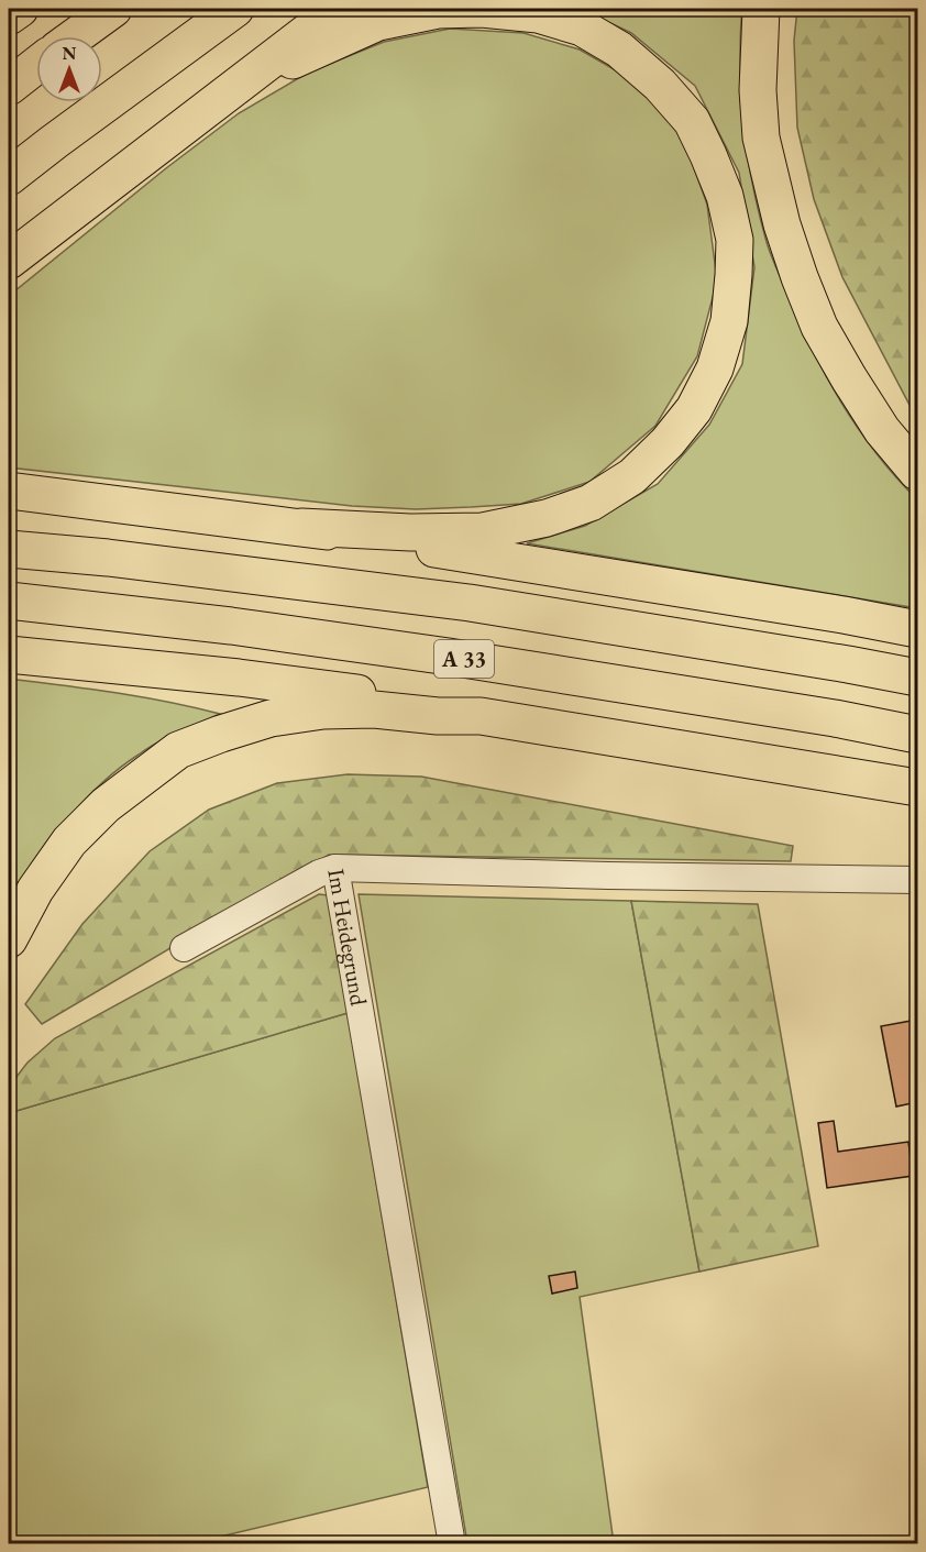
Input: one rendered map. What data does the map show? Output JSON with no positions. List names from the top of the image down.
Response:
{
  "streets": {
    "highway": ["A 33"],
    "street": ["Im Heidegrund"]
  },
  "north": "top"
}
